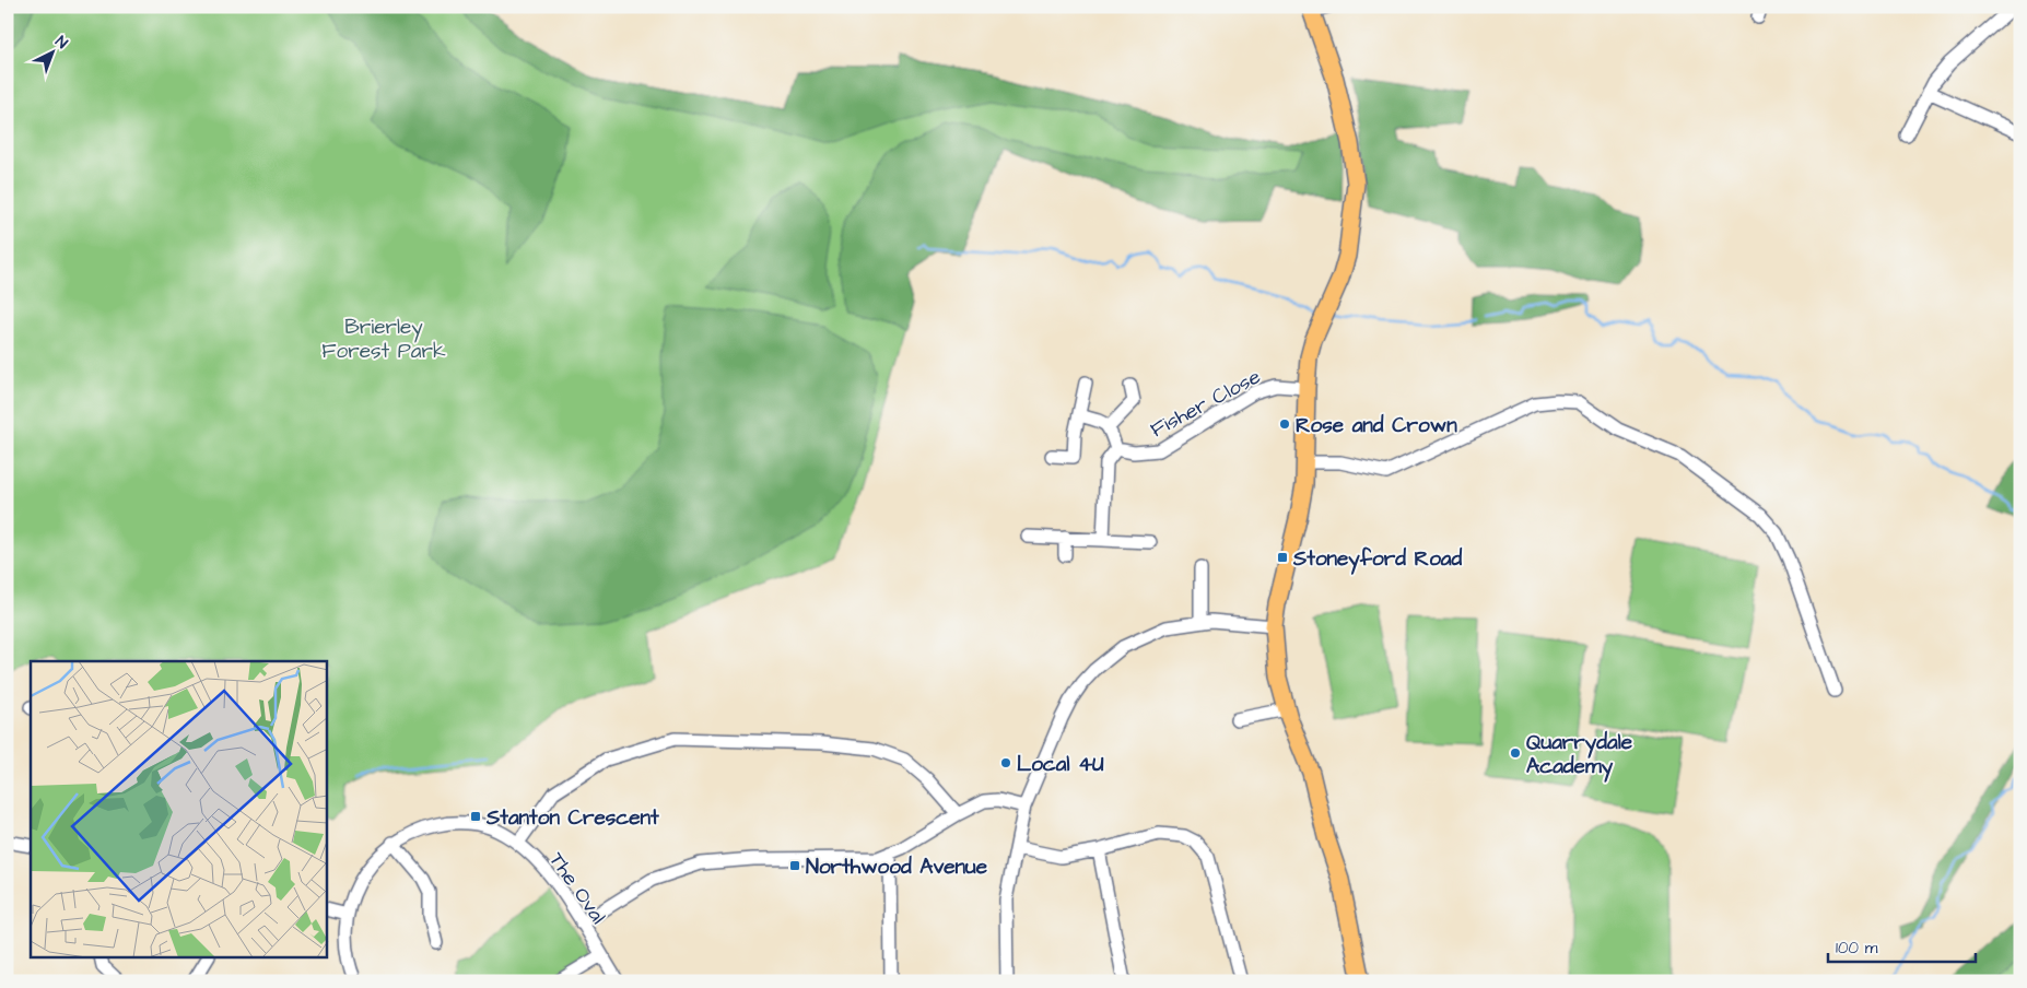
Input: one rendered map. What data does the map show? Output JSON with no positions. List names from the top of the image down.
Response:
{
  "streets": {
    "street": ["Fisher Close", "The Oval"]
  },
  "parks": ["Brierley Forest Park"],
  "places": {
    "other": ["Rose and Crown", "Quarrydale Academy", "Local 4U"],
    "transit": ["Stoneyford Road", "Stanton Crescent", "Northwood Avenue"]
  },
  "scale_bar": "100 m",
  "north": "top right"
}
